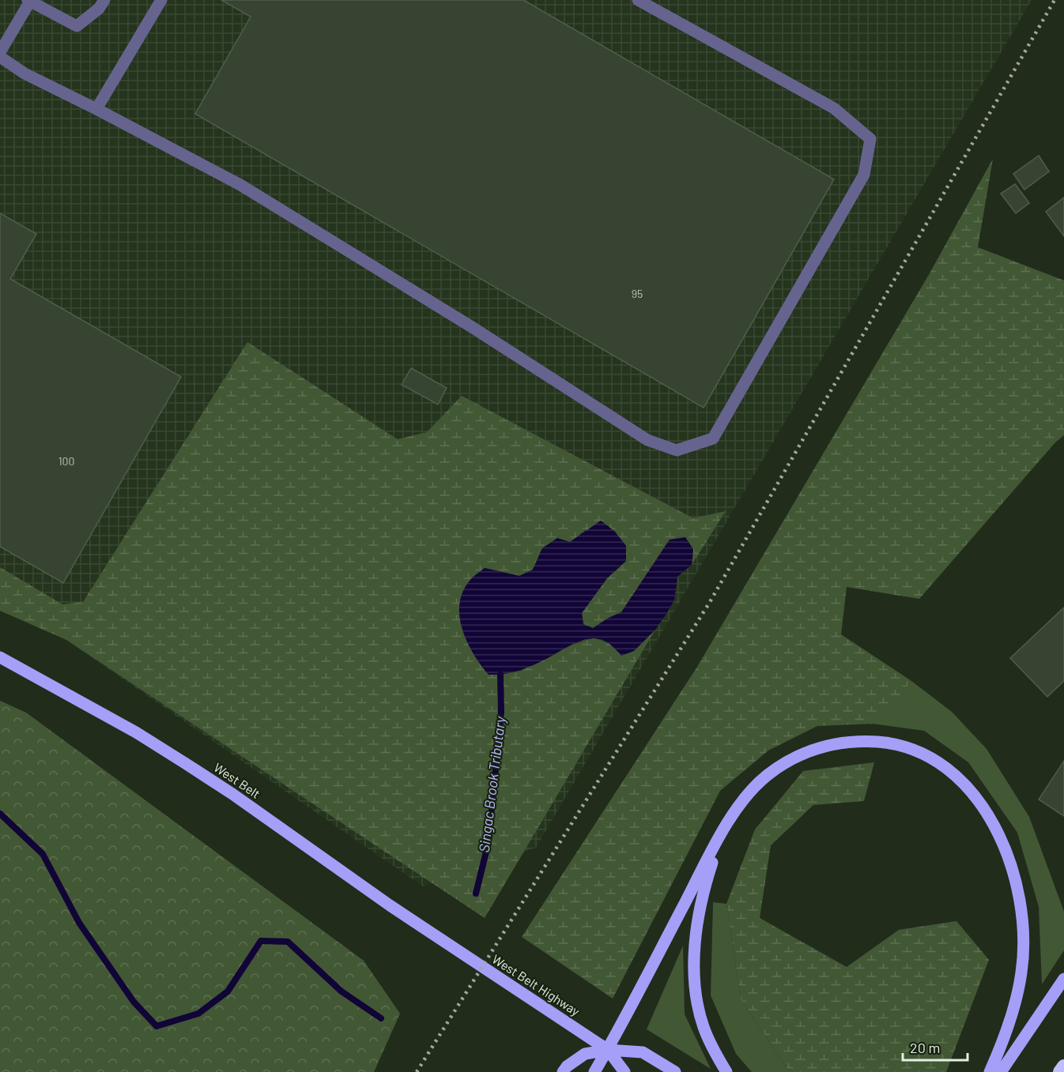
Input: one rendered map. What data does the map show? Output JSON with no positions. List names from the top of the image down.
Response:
{
  "streets": {
    "main road": ["West Belt", "West Belt Highway"]
  },
  "crossings": [
    ["West Belt", "West Belt Highway"]
  ],
  "water": ["Singac Brook Tributary"],
  "house_numbers": ["95", "100"],
  "scale_bar": "20 m"
}
